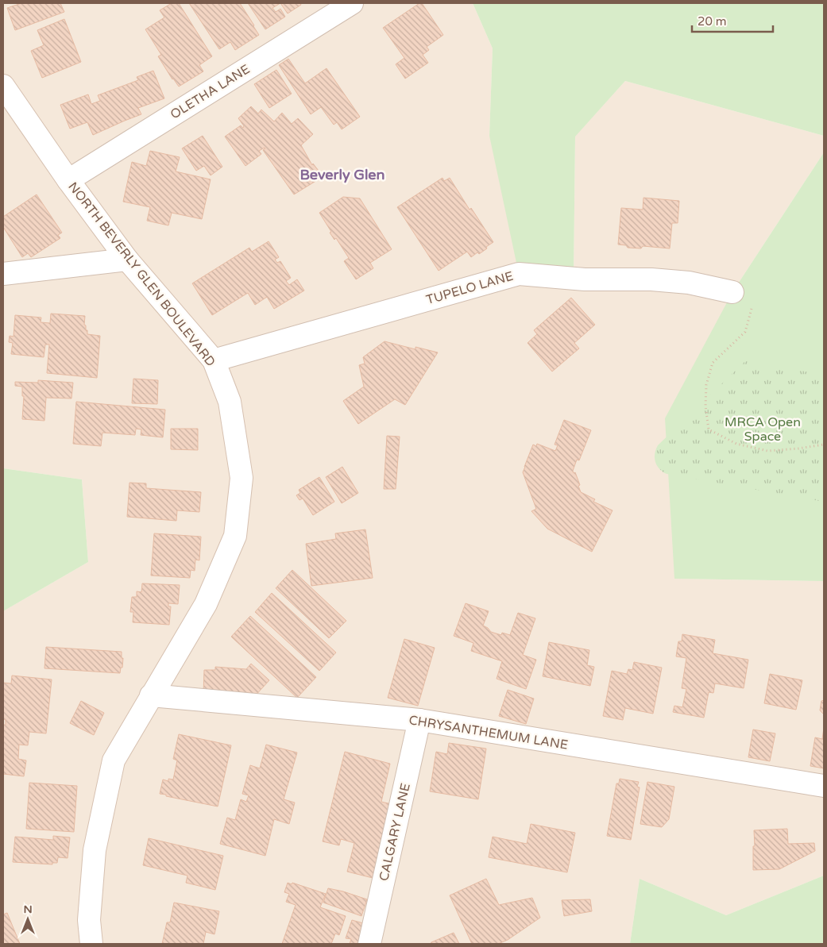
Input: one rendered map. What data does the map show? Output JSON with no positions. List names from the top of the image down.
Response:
{
  "streets": {
    "street": [
      "OLETHA LANE",
      "NORTH BEVERLY GLEN BOULEVARD",
      "TUPELO LANE",
      "CHRYSANTHEMUM LANE",
      "CALGARY LANE"
    ]
  },
  "crossings": [
    ["OLETHA LANE", "NORTH BEVERLY GLEN BOULEVARD"],
    ["NORTH BEVERLY GLEN BOULEVARD", "TUPELO LANE"],
    ["NORTH BEVERLY GLEN BOULEVARD", "CHRYSANTHEMUM LANE"],
    ["CHRYSANTHEMUM LANE", "CALGARY LANE"]
  ],
  "districts": ["Beverly Glen"],
  "parks": ["MRCA Open Space"],
  "scale_bar": "20 m",
  "north": "top"
}
